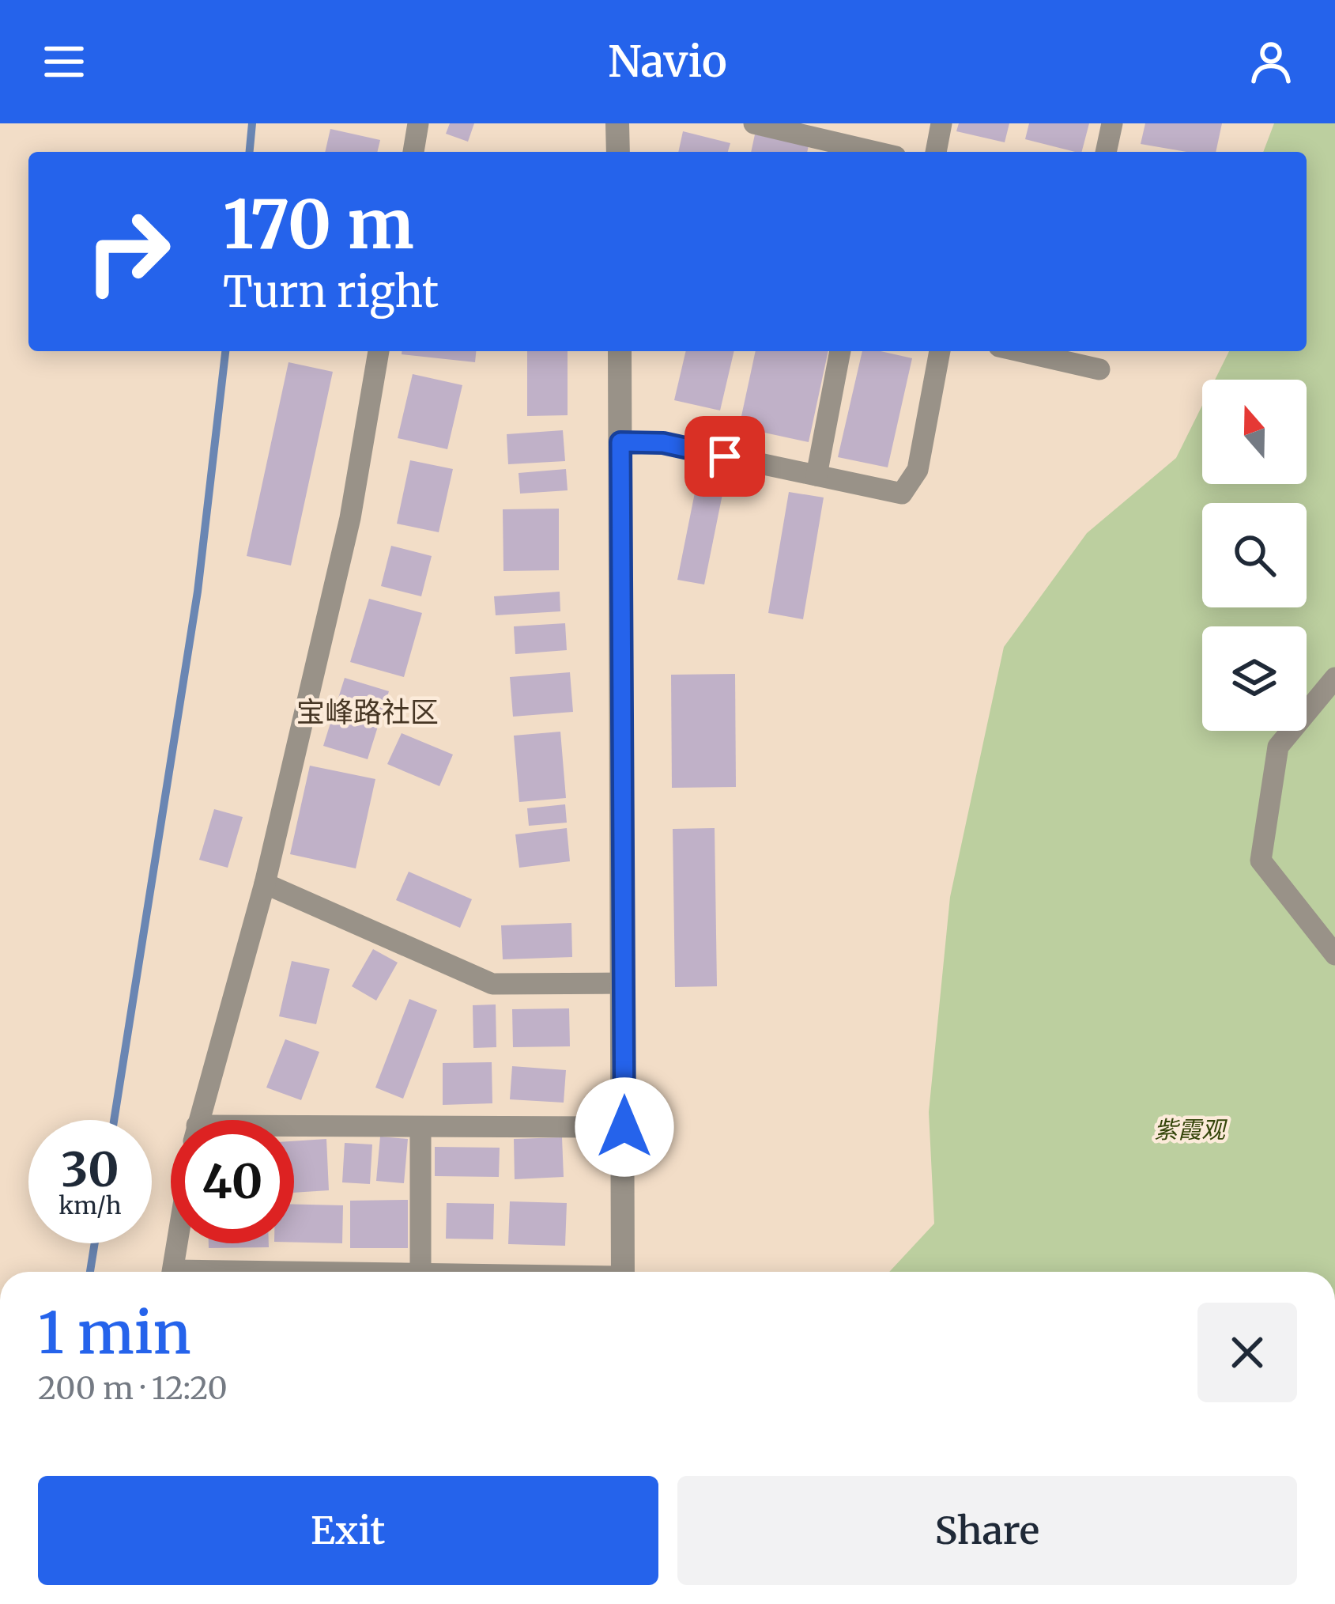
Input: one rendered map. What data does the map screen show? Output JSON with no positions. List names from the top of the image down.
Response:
{
  "districts": ["宝峰路社区"],
  "parks": ["紫霞观"],
  "north": "top",
  "page": {
    "header": "Navio",
    "turn": ["170 m", "Turn right"],
    "speed": "30 km/h",
    "limit": "40",
    "heading": ["1 min", "200 m · 12:20"],
    "buttons": ["Exit", "Share"]
  }
}
